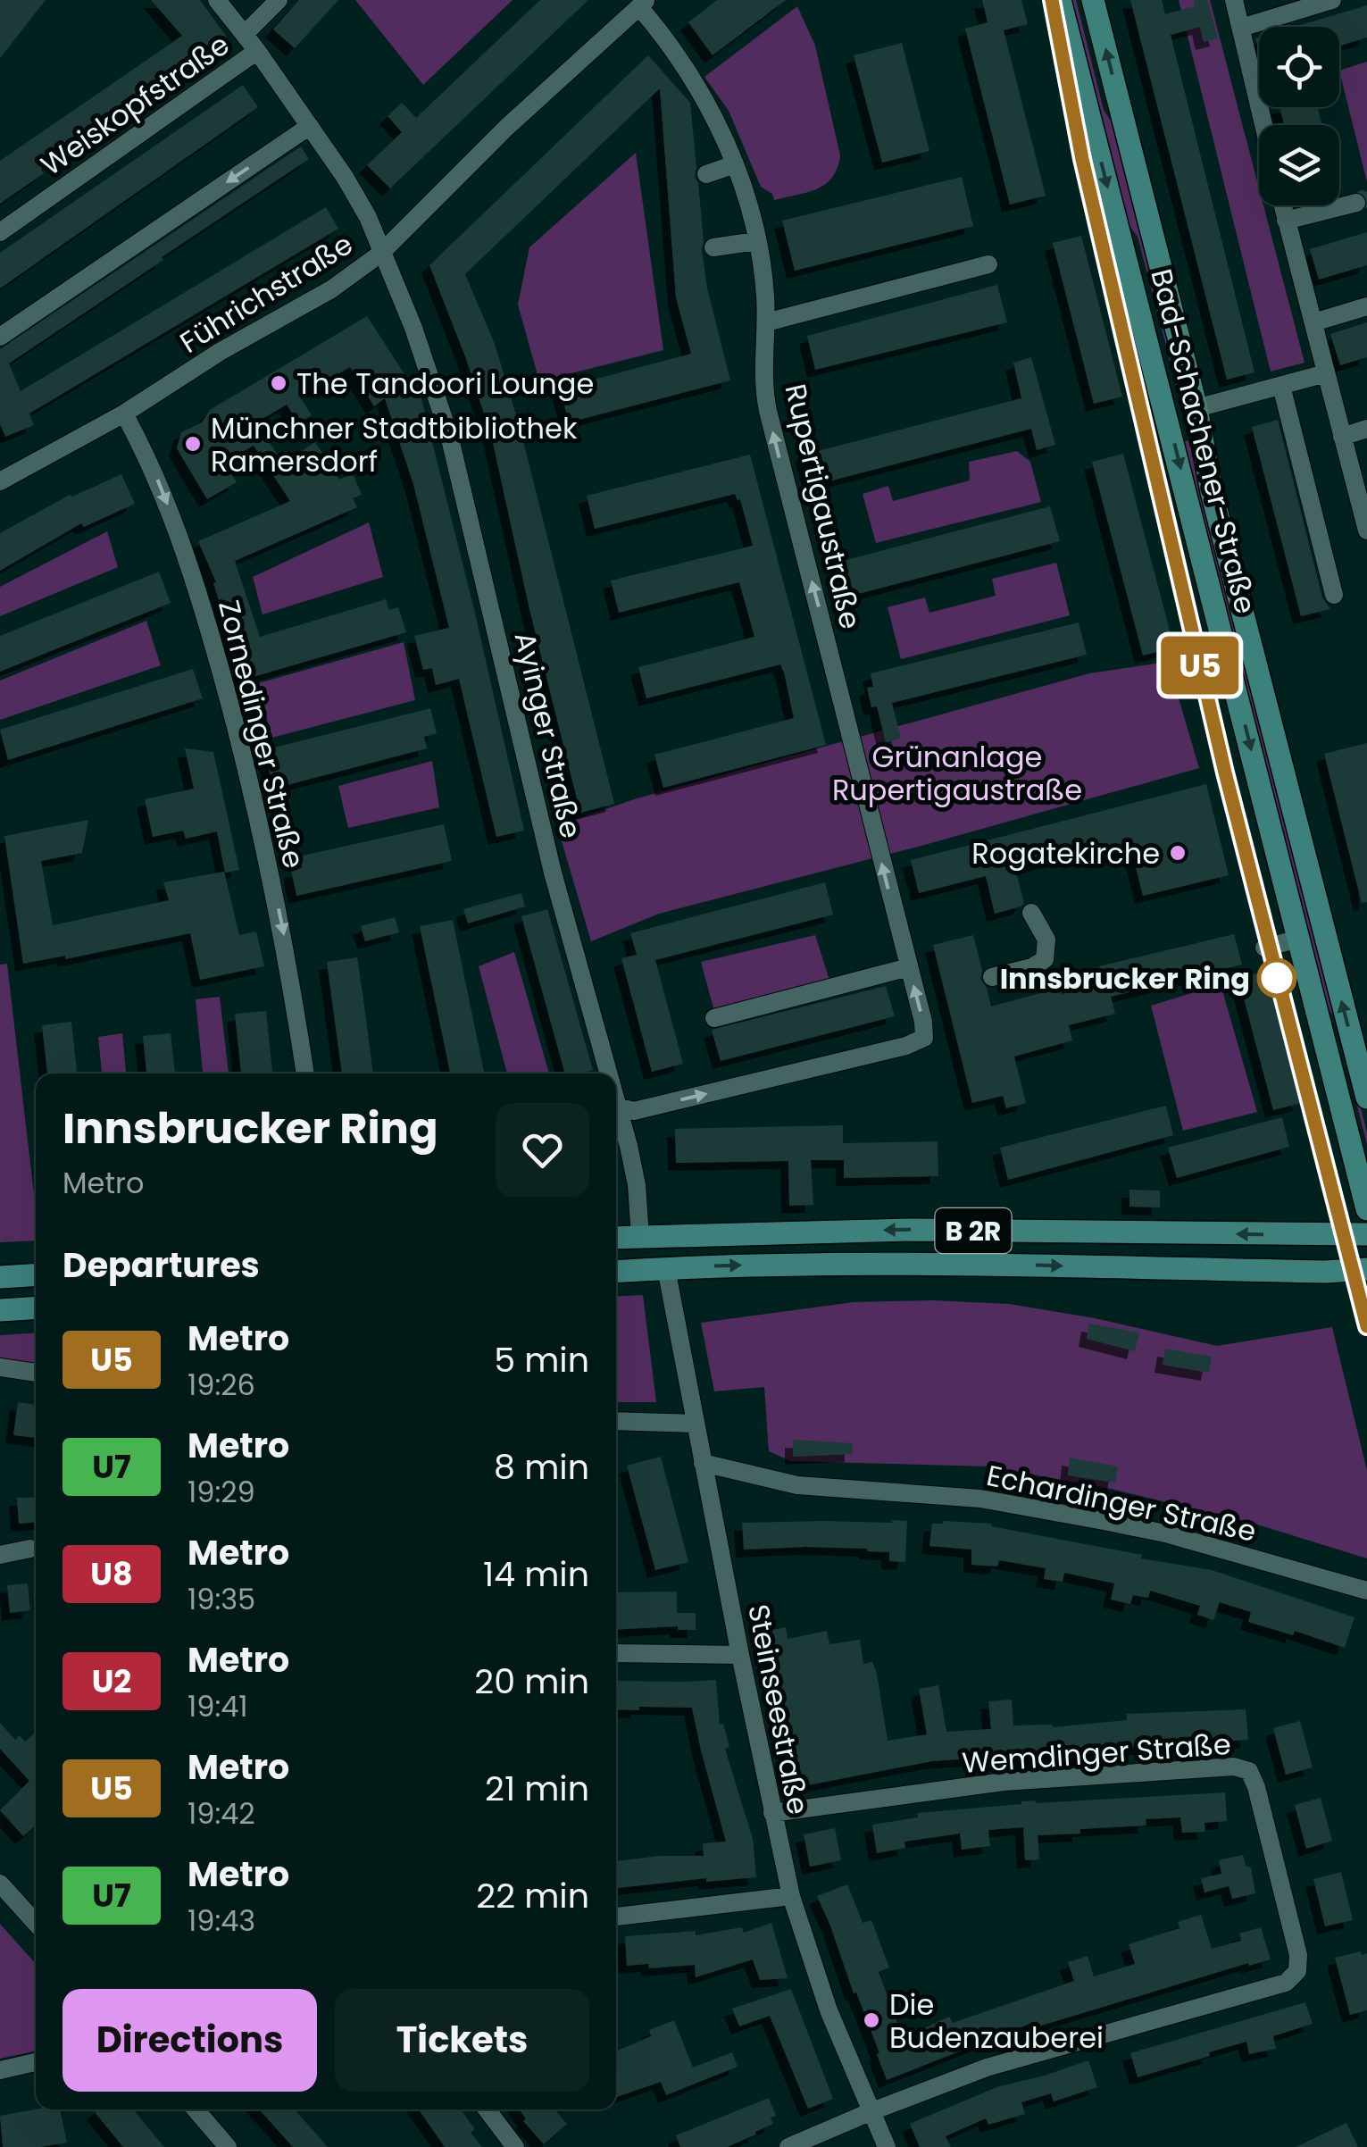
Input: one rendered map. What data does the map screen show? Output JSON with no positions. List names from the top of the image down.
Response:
{
  "streets": {
    "main road": ["Bad-Schachener-Straße", "B 2R"],
    "street": [
      "Weiskopfstraße",
      "Führichstraße",
      "Rupertigaustraße",
      "Zornedinger Straße",
      "Ayinger Straße",
      "Echardinger Straße",
      "Steinseestraße",
      "Wemdinger Straße"
    ]
  },
  "crossings": [
    ["Weiskopfstraße", "Ayinger Straße"],
    ["Führichstraße", "Rupertigaustraße"],
    ["Führichstraße", "Zornedinger Straße"],
    ["Führichstraße", "Ayinger Straße"],
    ["Ayinger Straße", "B 2R"],
    ["B 2R", "Steinseestraße"],
    ["Echardinger Straße", "Steinseestraße"],
    ["Steinseestraße", "Wemdinger Straße"]
  ],
  "one_way": ["Zornedinger Straße"],
  "parks": ["Grünanlage Rupertigaustraße"],
  "places": [
    "The Tandoori Lounge",
    "Münchner Stadtbibliothek Ramersdorf",
    "Rogatekirche",
    "Innsbrucker Ring",
    "Die Budenzauberei"
  ],
  "lines": ["metro line U5"],
  "page": {
    "on_map": "U5",
    "heading": [
      ["Innsbrucker Ring", "Metro"],
      "Departures"
    ],
    "list": [
      {
        "mark": "U5",
        "name": "Metro",
        "note": "19:26",
        "value": "5 min"
      },
      {
        "mark": "U7",
        "name": "Metro",
        "note": "19:29",
        "value": "8 min"
      },
      {
        "mark": "U8",
        "name": "Metro",
        "note": "19:35",
        "value": "14 min"
      },
      {
        "mark": "U2",
        "name": "Metro",
        "note": "19:41",
        "value": "20 min"
      },
      {
        "mark": "U5",
        "name": "Metro",
        "note": "19:42",
        "value": "21 min"
      },
      {
        "mark": "U7",
        "name": "Metro",
        "note": "19:43",
        "value": "22 min"
      }
    ],
    "buttons": ["Directions", "Tickets"]
  }
}
